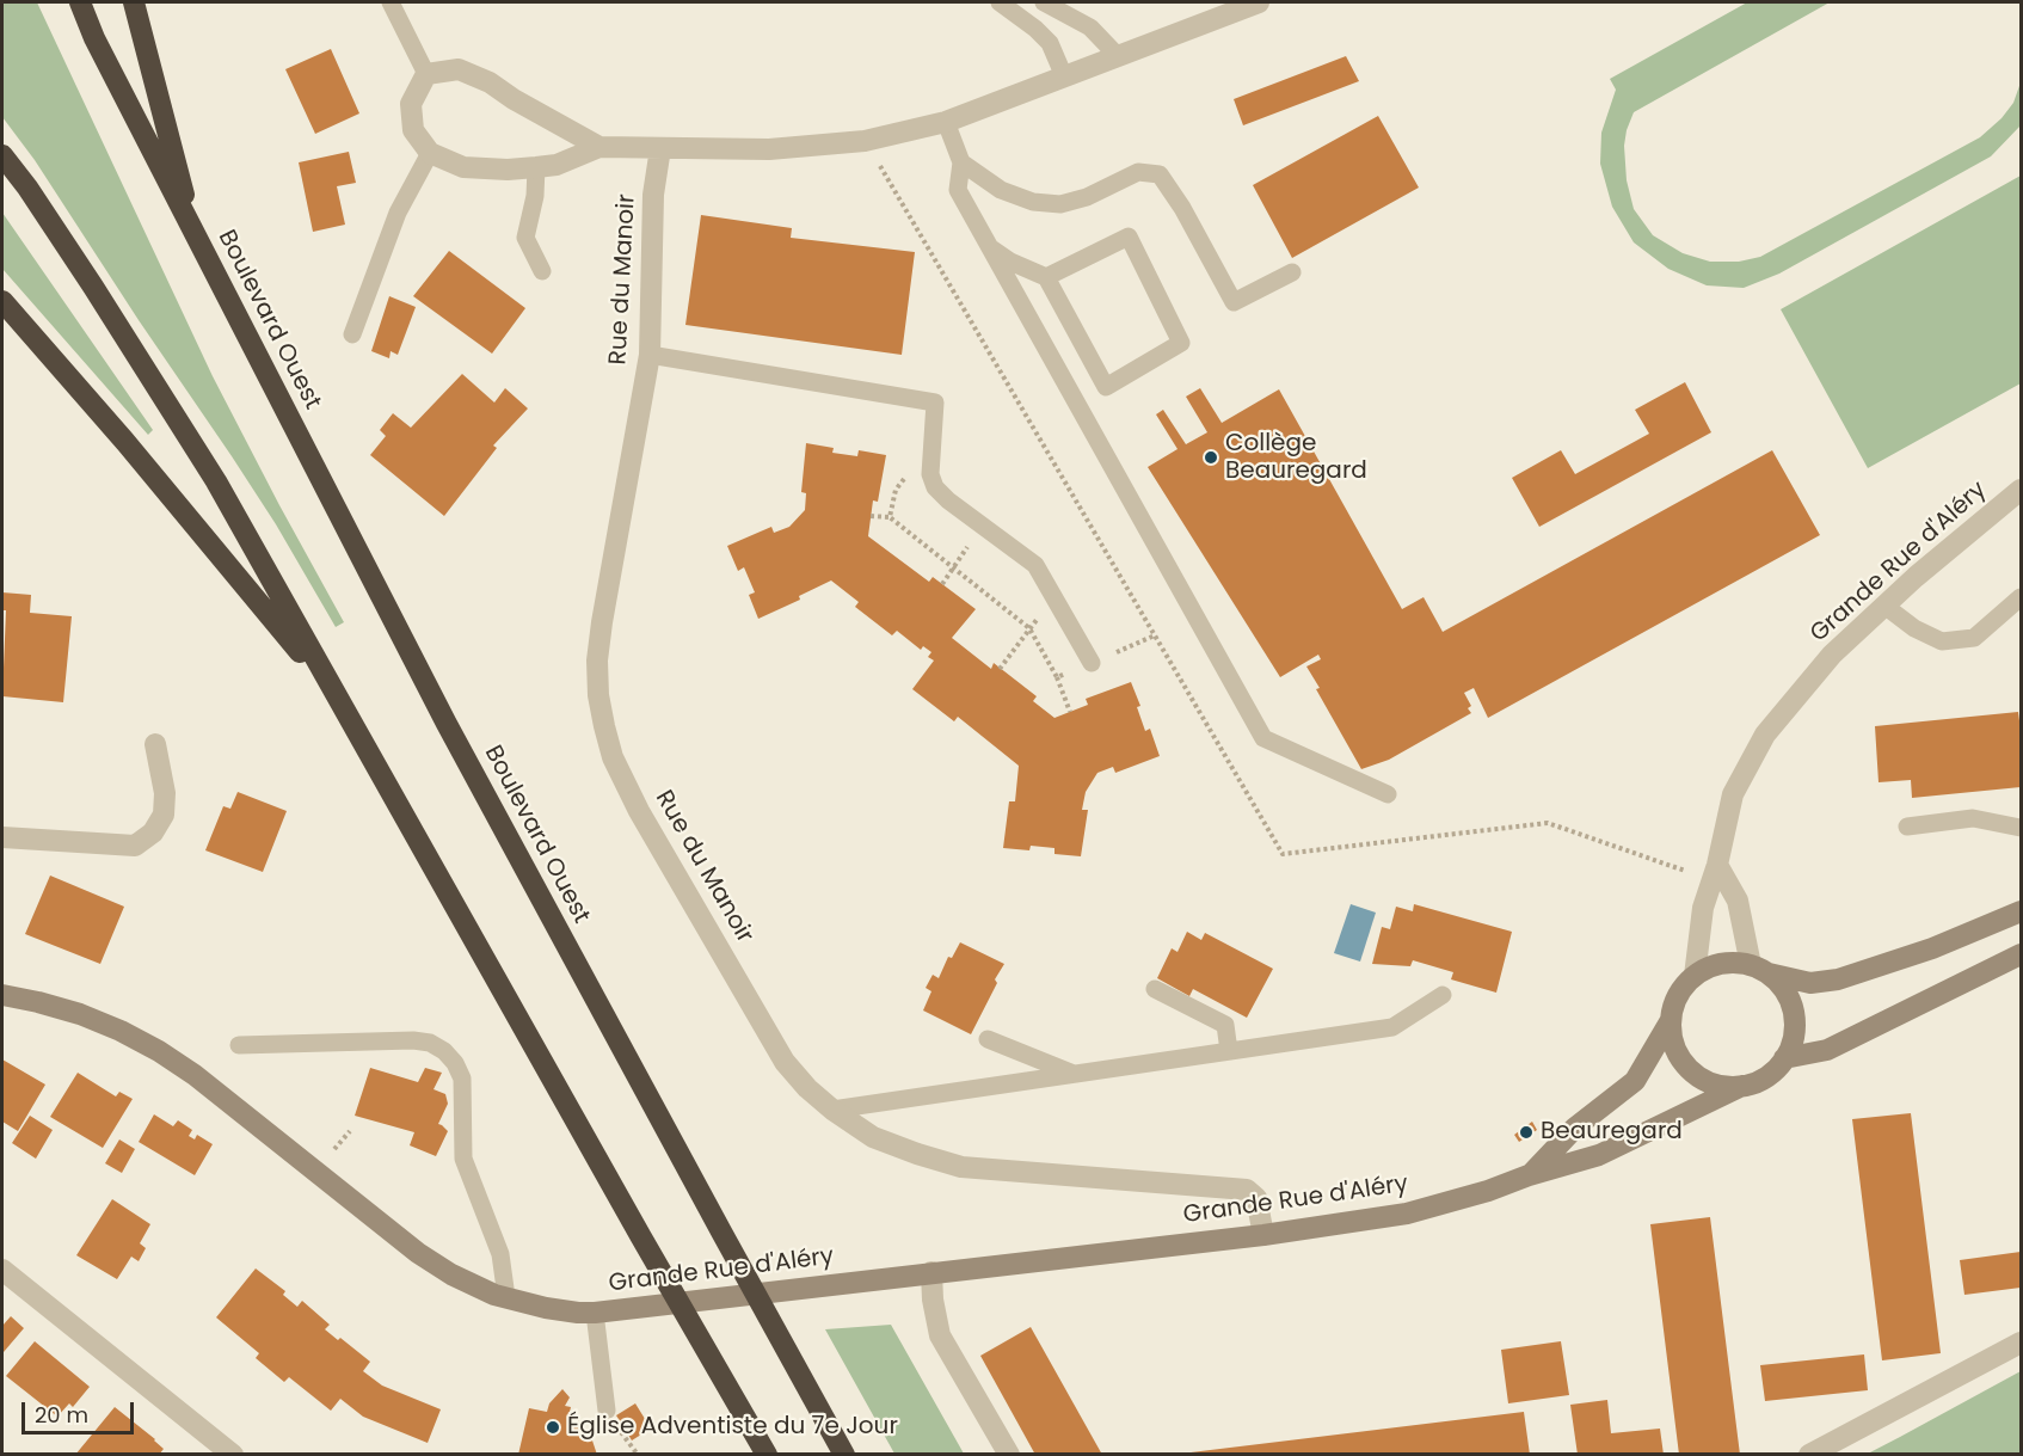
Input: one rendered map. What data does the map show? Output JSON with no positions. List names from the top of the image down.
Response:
{
  "streets": {
    "highway": ["Boulevard Ouest"],
    "street": ["Rue du Manoir", "Grande Rue d'Aléry"]
  },
  "crossings": [
    ["Rue du Manoir", "Grande Rue d'Aléry"]
  ],
  "places": ["Collège Beauregard", "Beauregard", "Église Adventiste du 7e Jour"],
  "scale_bar": "20 m"
}
